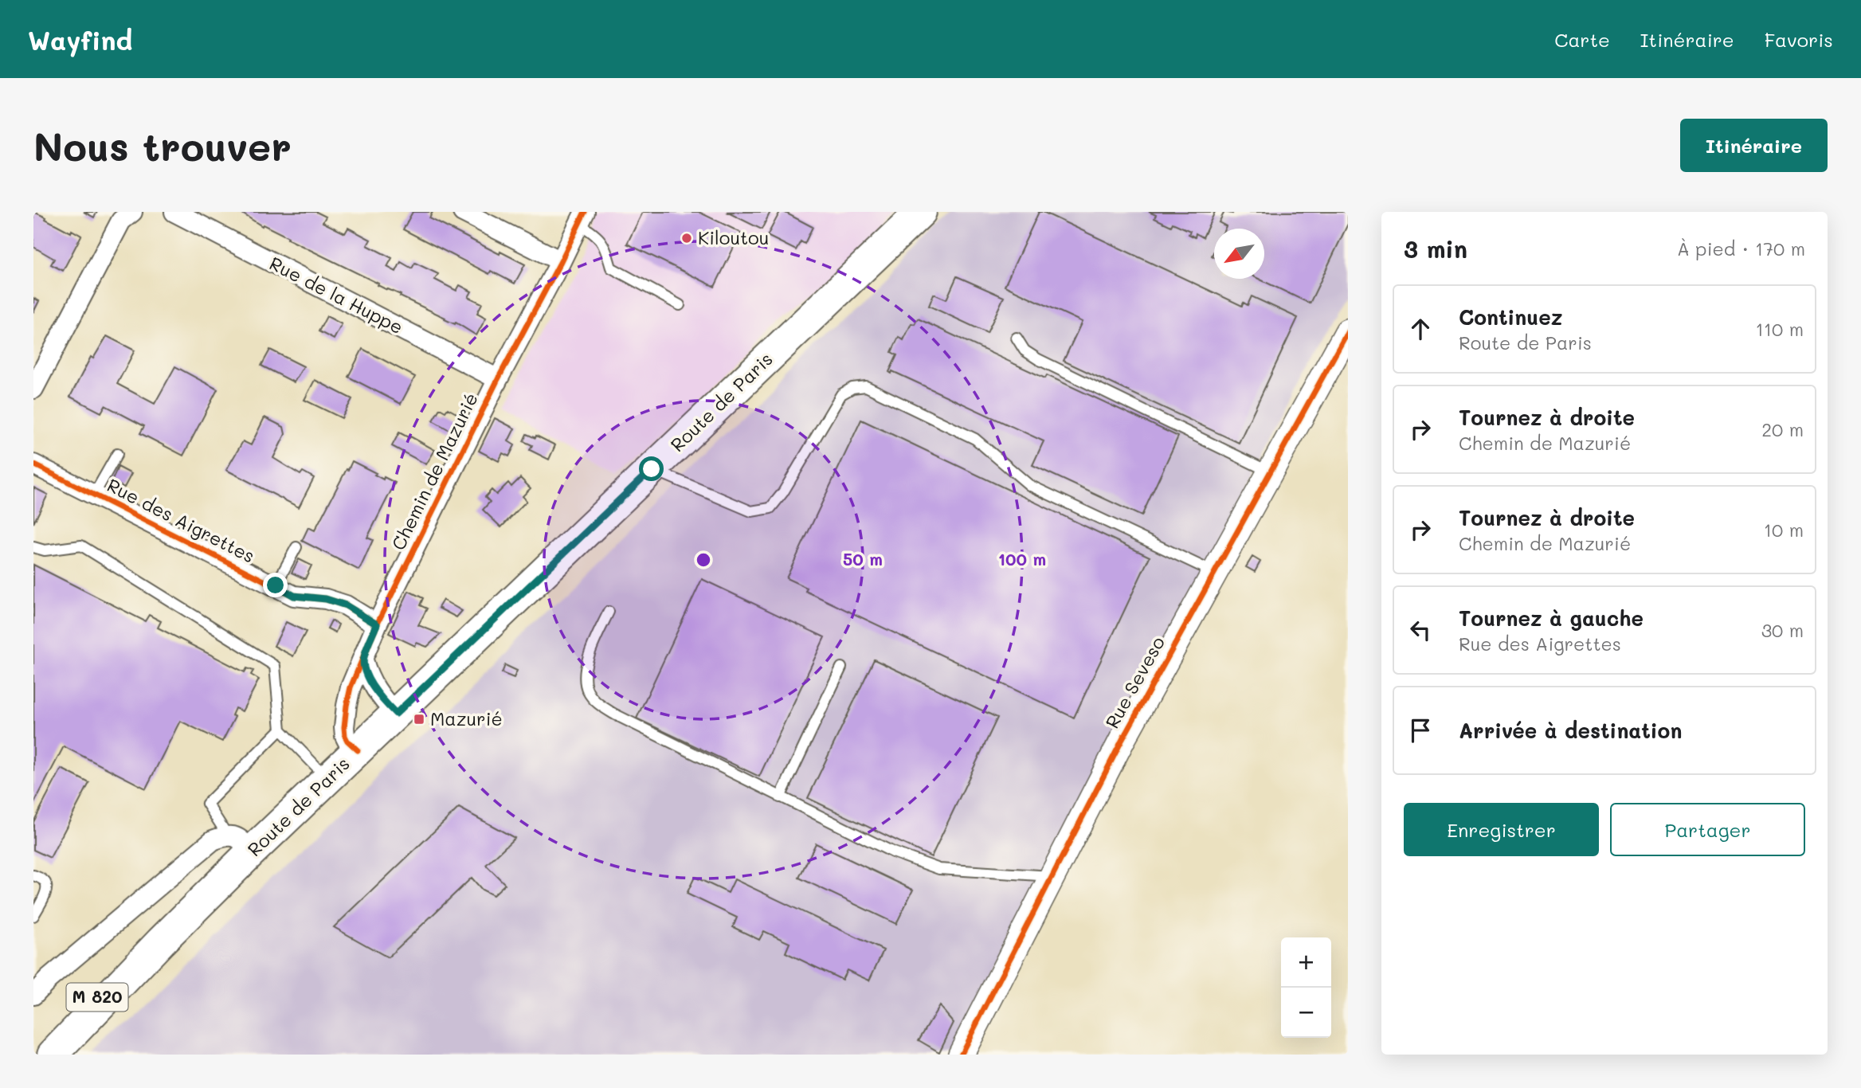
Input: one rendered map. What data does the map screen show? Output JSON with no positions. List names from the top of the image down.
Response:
{
  "streets": {
    "main road": ["Route de Paris", "M 820"],
    "street": [
      "Rue de la Huppe",
      "Chemin de Mazurié",
      "Rue des Aigrettes",
      "Rue Seveso"
    ]
  },
  "crossings": [
    ["Rue de la Huppe", "Chemin de Mazurié"],
    ["Route de Paris", "Chemin de Mazurié"],
    ["Chemin de Mazurié", "Rue des Aigrettes"]
  ],
  "places": {
    "other": ["Kiloutou"],
    "transit": ["Mazurié"]
  },
  "north": "bottom left",
  "page": {
    "header": "Wayfind",
    "nav": ["Carte", "Itinéraire", "Favoris"],
    "buttons": [
      "Itinéraire",
      ["Enregistrer", "Partager"]
    ],
    "title": "Nous trouver",
    "heading": ["3 min", "À pied · 170 m"],
    "list": [
      ["Continuez", "Route de Paris", "110 m"],
      ["Tournez à droite", "Chemin de Mazurié", "20 m"],
      ["Tournez à droite", "Chemin de Mazurié", "10 m"],
      ["Tournez à gauche", "Rue des Aigrettes", "30 m"],
      "Arrivée à destination"
    ],
    "map_buttons": ["+", "−"]
  },
  "rings": ["50 m", "100 m"]
}
